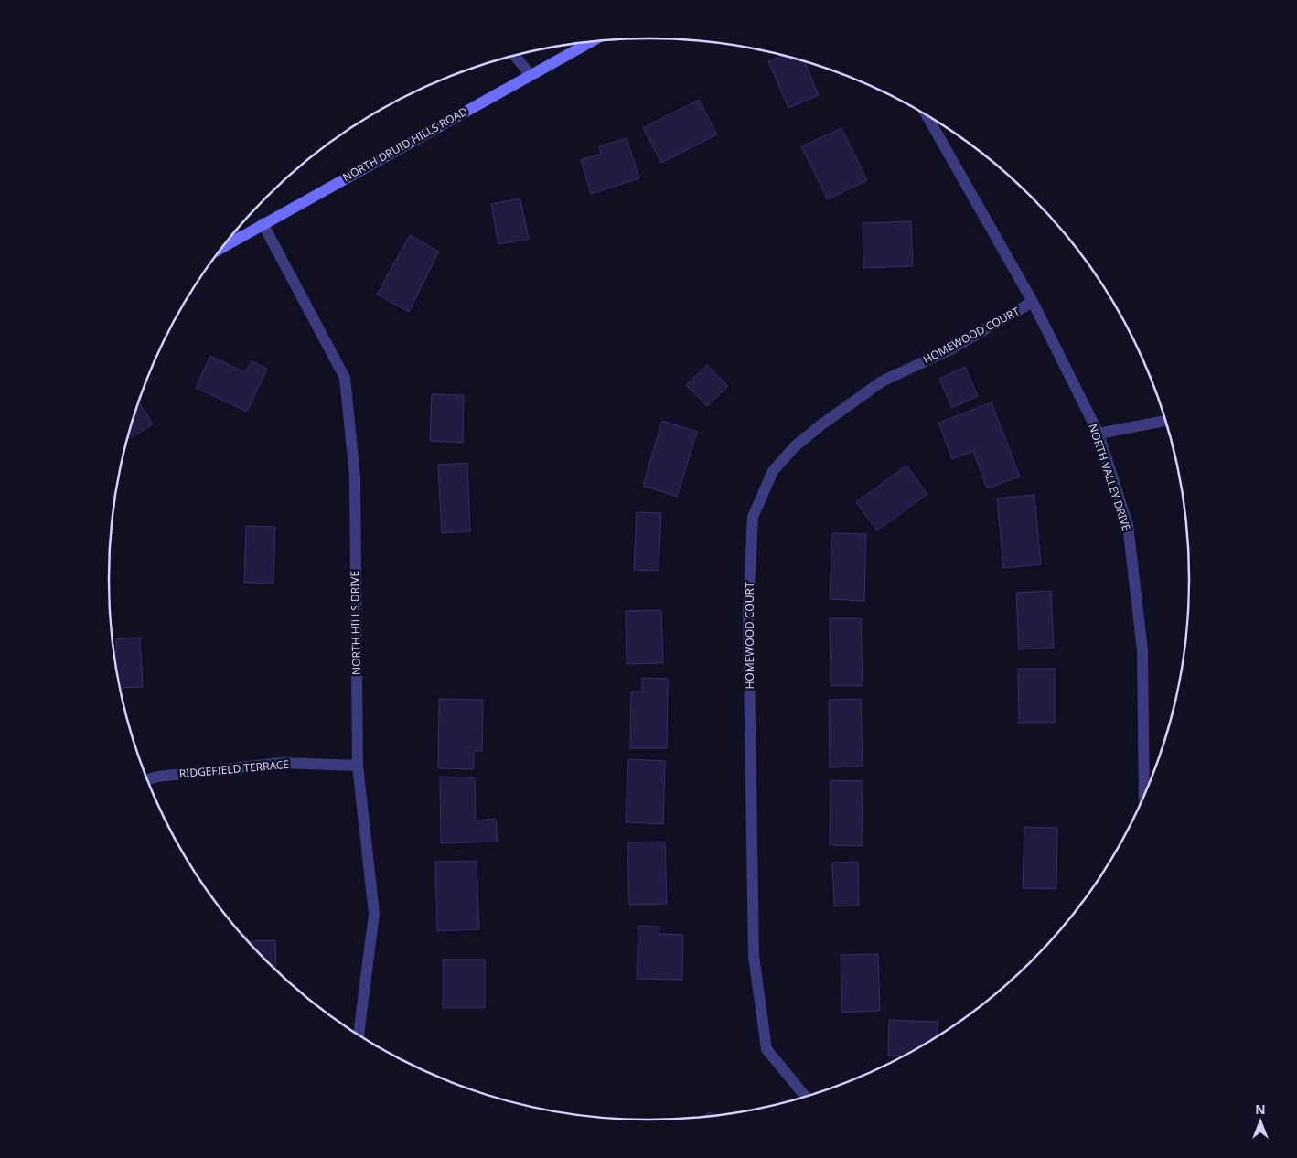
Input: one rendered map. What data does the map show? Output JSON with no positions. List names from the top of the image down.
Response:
{
  "streets": {
    "main road": ["NORTH DRUID HILLS ROAD"],
    "street": [
      "HOMEWOOD COURT",
      "NORTH VALLEY DRIVE",
      "NORTH HILLS DRIVE",
      "RIDGEFIELD TERRACE"
    ]
  },
  "crossings": [
    ["NORTH DRUID HILLS ROAD", "NORTH HILLS DRIVE"],
    ["HOMEWOOD COURT", "NORTH VALLEY DRIVE"],
    ["NORTH HILLS DRIVE", "RIDGEFIELD TERRACE"]
  ],
  "north": "top"
}
